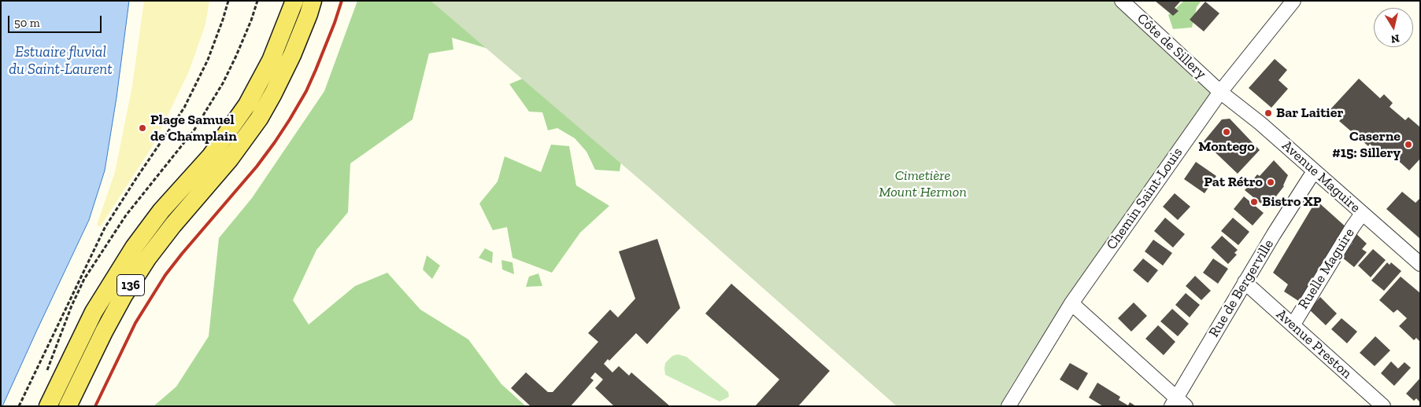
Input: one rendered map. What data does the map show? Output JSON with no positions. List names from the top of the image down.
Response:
{
  "streets": {
    "main road": ["136"],
    "street": [
      "Côte de Sillery",
      "Avenue Maguire",
      "Chemin Saint-Louis",
      "Ruelle Maguire",
      "Rue de Bergerville",
      "Avenue Preston"
    ]
  },
  "crossings": [
    ["Côte de Sillery", "Avenue Maguire"],
    ["Côte de Sillery", "Chemin Saint-Louis"],
    ["Avenue Maguire", "Chemin Saint-Louis"],
    ["Avenue Maguire", "Ruelle Maguire"],
    ["Avenue Maguire", "Rue de Bergerville"],
    ["Ruelle Maguire", "Avenue Preston"],
    ["Rue de Bergerville", "Avenue Preston"]
  ],
  "water": ["Estuaire fluvial du Saint-Laurent"],
  "parks": ["Cimetière Mount Hermon"],
  "places": [
    "Bar Laitier",
    "Plage Samuel de Champlain",
    "Montego",
    "Caserne #15: Sillery",
    "Pat Rétro",
    "Bistro XP"
  ],
  "scale_bar": "50 m",
  "north": "bottom"
}
